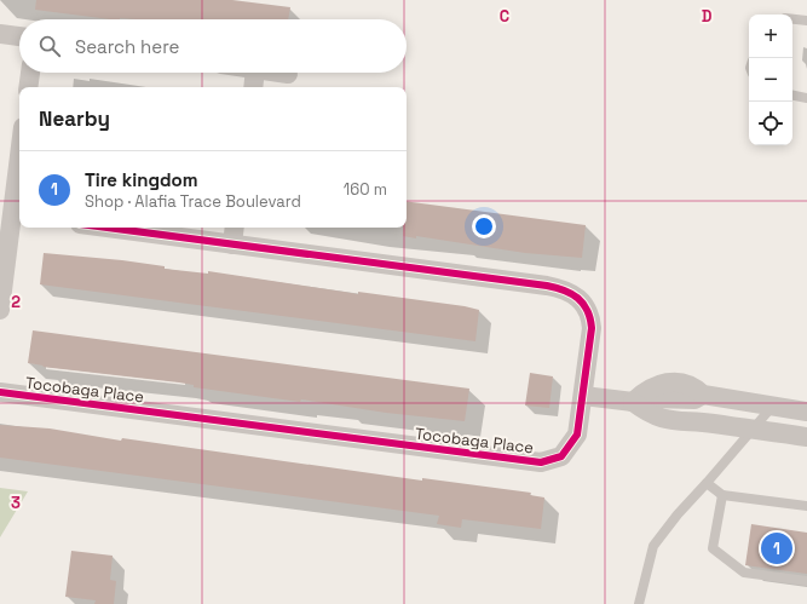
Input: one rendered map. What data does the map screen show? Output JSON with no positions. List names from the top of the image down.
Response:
{
  "streets": {
    "street": ["Tocobaga Place"]
  },
  "page": {
    "map_buttons": ["+", "−"],
    "search": "Search here",
    "heading": "Nearby",
    "list": [
      {
        "mark": "1",
        "name": "Tire kingdom",
        "note": "Shop · Alafia Trace Boulevard",
        "value": "160 m"
      }
    ],
    "pins": "1"
  },
  "grid": {
    "columns": ["C", "D"],
    "rows": ["2", "3"]
  }
}
